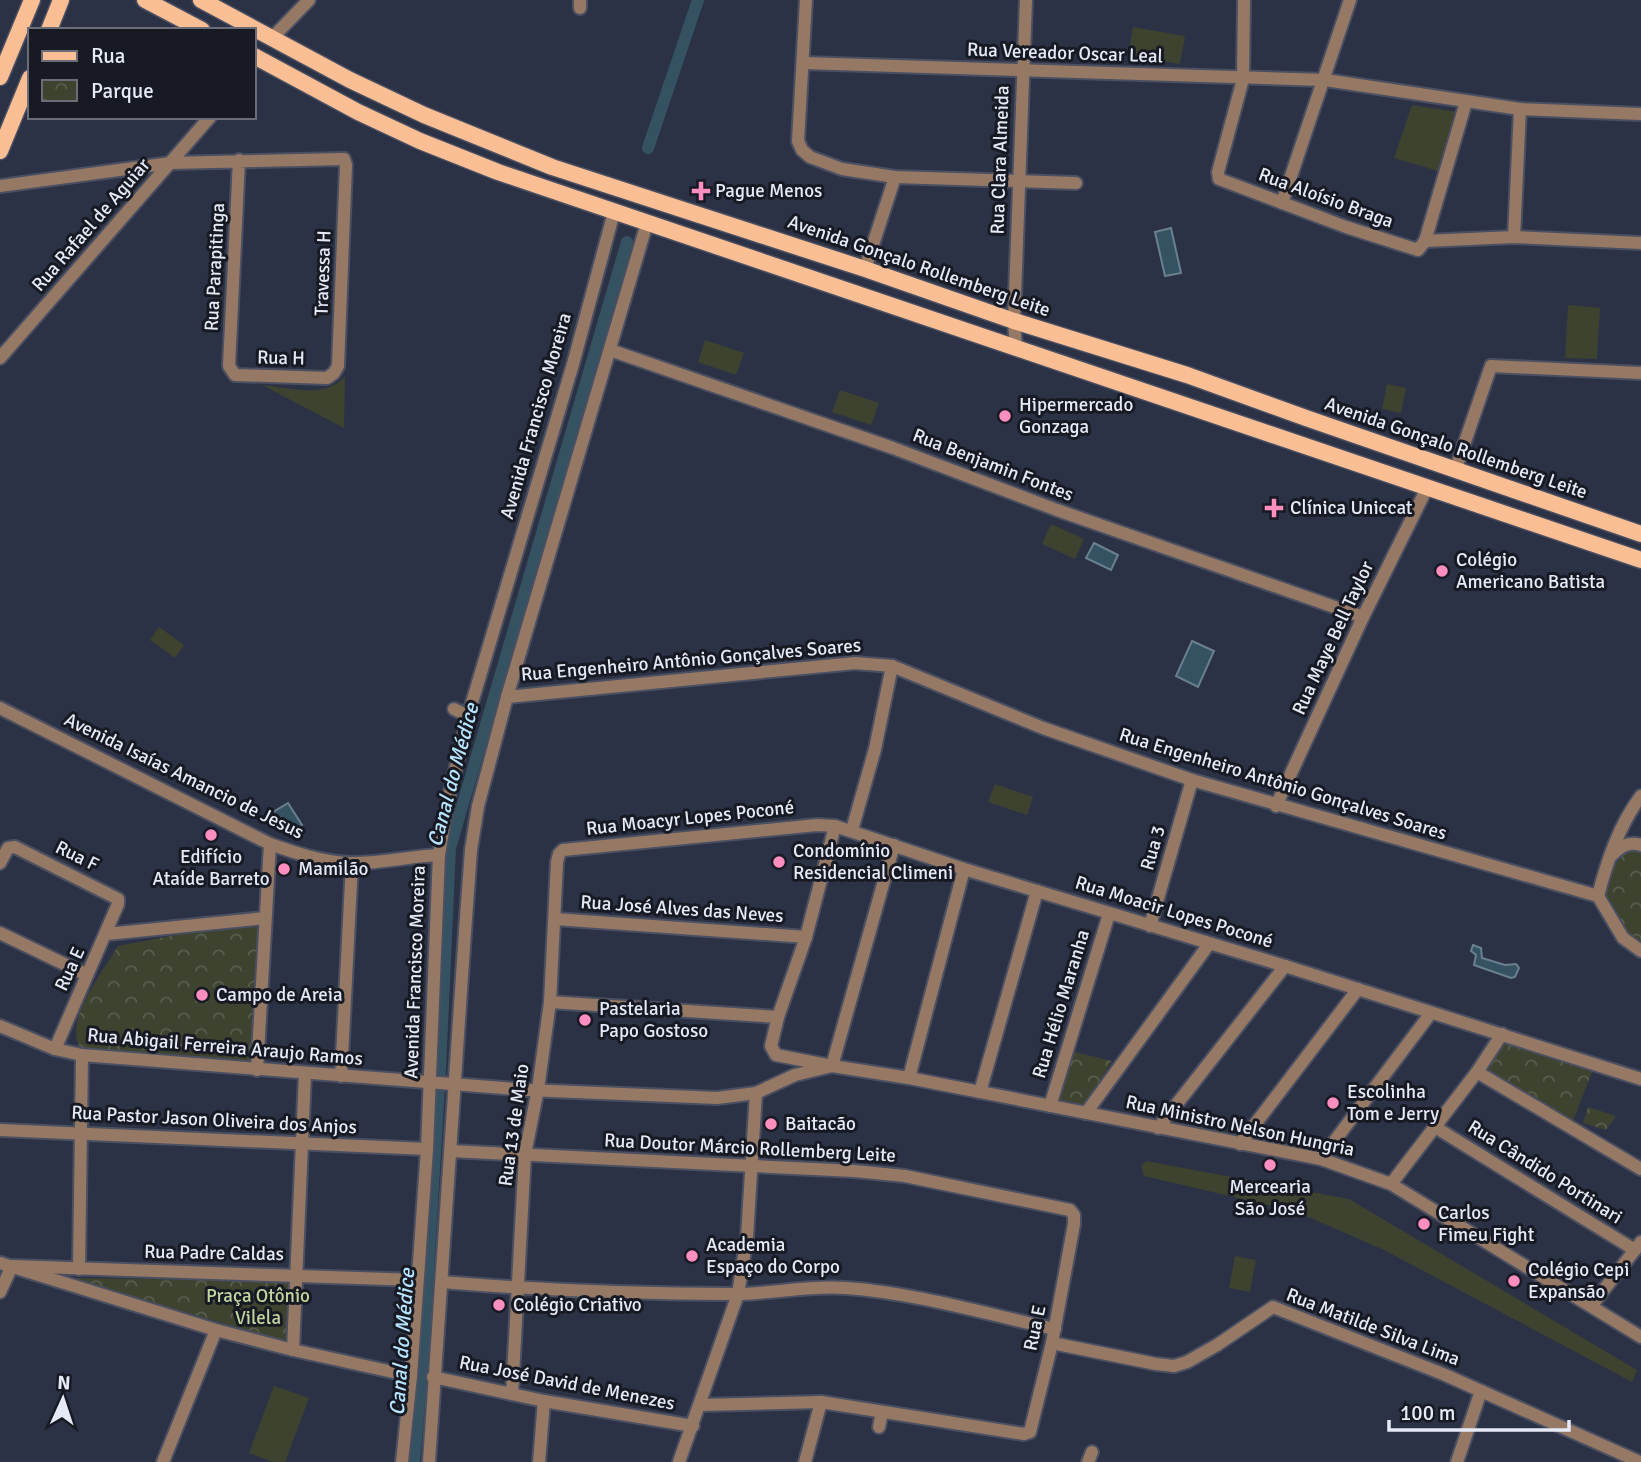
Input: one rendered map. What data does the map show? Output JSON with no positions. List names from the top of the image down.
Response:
{
  "streets": {
    "main road": ["Avenida Gonçalo Rollemberg Leite"],
    "street": [
      "Rua Vereador Oscar Leal",
      "Rua Clara Almeida",
      "Rua Aloísio Braga",
      "Rua Rafael de Aguiar",
      "Rua Parapitinga",
      "Travessa H",
      "Rua H",
      "Avenida Francisco Moreira",
      "Rua Benjamin Fontes",
      "Rua Maye Bell Taylor",
      "Rua Engenheiro Antônio Gonçalves Soares",
      "Avenida Isaías Amancio de Jesus",
      "Rua Moacyr Lopes Poconé",
      "Rua 3",
      "Rua F",
      "Rua José Alves das Neves",
      "Rua Moacir Lopes Poconé",
      "Rua E",
      "Rua Hélio Maranha",
      "Rua Abigail Ferreira Araujo Ramos",
      "Rua Pastor Jason Oliveira dos Anjos",
      "Rua 13 de Maio",
      "Rua Ministro Nelson Hungria",
      "Rua Doutor Márcio Rollemberg Leite",
      "Rua Cândido Portinari",
      "Rua Padre Caldas",
      "Rua Matilde Silva Lima",
      "Rua José David de Menezes"
    ]
  },
  "crossings": [
    ["Rua Vereador Oscar Leal", "Rua Clara Almeida"],
    ["Rua Vereador Oscar Leal", "Rua Aloísio Braga"],
    ["Rua Clara Almeida", "Avenida Gonçalo Rollemberg Leite"],
    ["Rua Parapitinga", "Travessa H"],
    ["Rua Parapitinga", "Rua H"],
    ["Travessa H", "Rua H"],
    ["Avenida Francisco Moreira", "Avenida Isaías Amancio de Jesus"],
    ["Avenida Francisco Moreira", "Rua Abigail Ferreira Araujo Ramos"],
    ["Avenida Francisco Moreira", "Rua Pastor Jason Oliveira dos Anjos"],
    ["Avenida Francisco Moreira", "Rua Padre Caldas"],
    ["Rua Benjamin Fontes", "Rua Maye Bell Taylor"],
    ["Rua Maye Bell Taylor", "Rua Engenheiro Antônio Gonçalves Soares"],
    ["Rua Engenheiro Antônio Gonçalves Soares", "Rua 3"],
    ["Rua Moacyr Lopes Poconé", "Rua Moacir Lopes Poconé"],
    ["Rua Moacyr Lopes Poconé", "Rua 13 de Maio"],
    ["Rua 3", "Rua Moacir Lopes Poconé"],
    ["Rua F", "Rua E"],
    ["Rua José Alves das Neves", "Rua 13 de Maio"],
    ["Rua Moacir Lopes Poconé", "Rua Hélio Maranha"],
    ["Rua E", "Rua Abigail Ferreira Araujo Ramos"],
    ["Rua E", "Rua Doutor Márcio Rollemberg Leite"],
    ["Rua E", "Rua Matilde Silva Lima"],
    ["Rua Hélio Maranha", "Rua Ministro Nelson Hungria"],
    ["Rua Abigail Ferreira Araujo Ramos", "Rua 13 de Maio"],
    ["Rua Abigail Ferreira Araujo Ramos", "Rua Ministro Nelson Hungria"],
    ["Rua 13 de Maio", "Rua Ministro Nelson Hungria"],
    ["Rua 13 de Maio", "Rua Doutor Márcio Rollemberg Leite"],
    ["Rua 13 de Maio", "Rua José David de Menezes"]
  ],
  "water": ["Canal do Médice"],
  "parks": ["Praça Otônio Vilela"],
  "places": {
    "health": ["Pague Menos", "Clínica Uniccat"],
    "other": [
      "Hipermercado Gonzaga",
      "Colégio Americano Batista",
      "Edifício Ataíde Barreto",
      "Condomínio Residencial Climeni",
      "Mamilão",
      "Campo de Areia",
      "Pastelaria Papo Gostoso",
      "Escolinha Tom e Jerry",
      "Baitacão",
      "Mercearia São José",
      "Carlos Fimeu Fight",
      "Academia Espaço do Corpo",
      "Colégio Cepi Expansão",
      "Colégio Criativo"
    ]
  },
  "legend": ["Rua", "Parque"],
  "scale_bar": "100 m",
  "north": "top"
}
